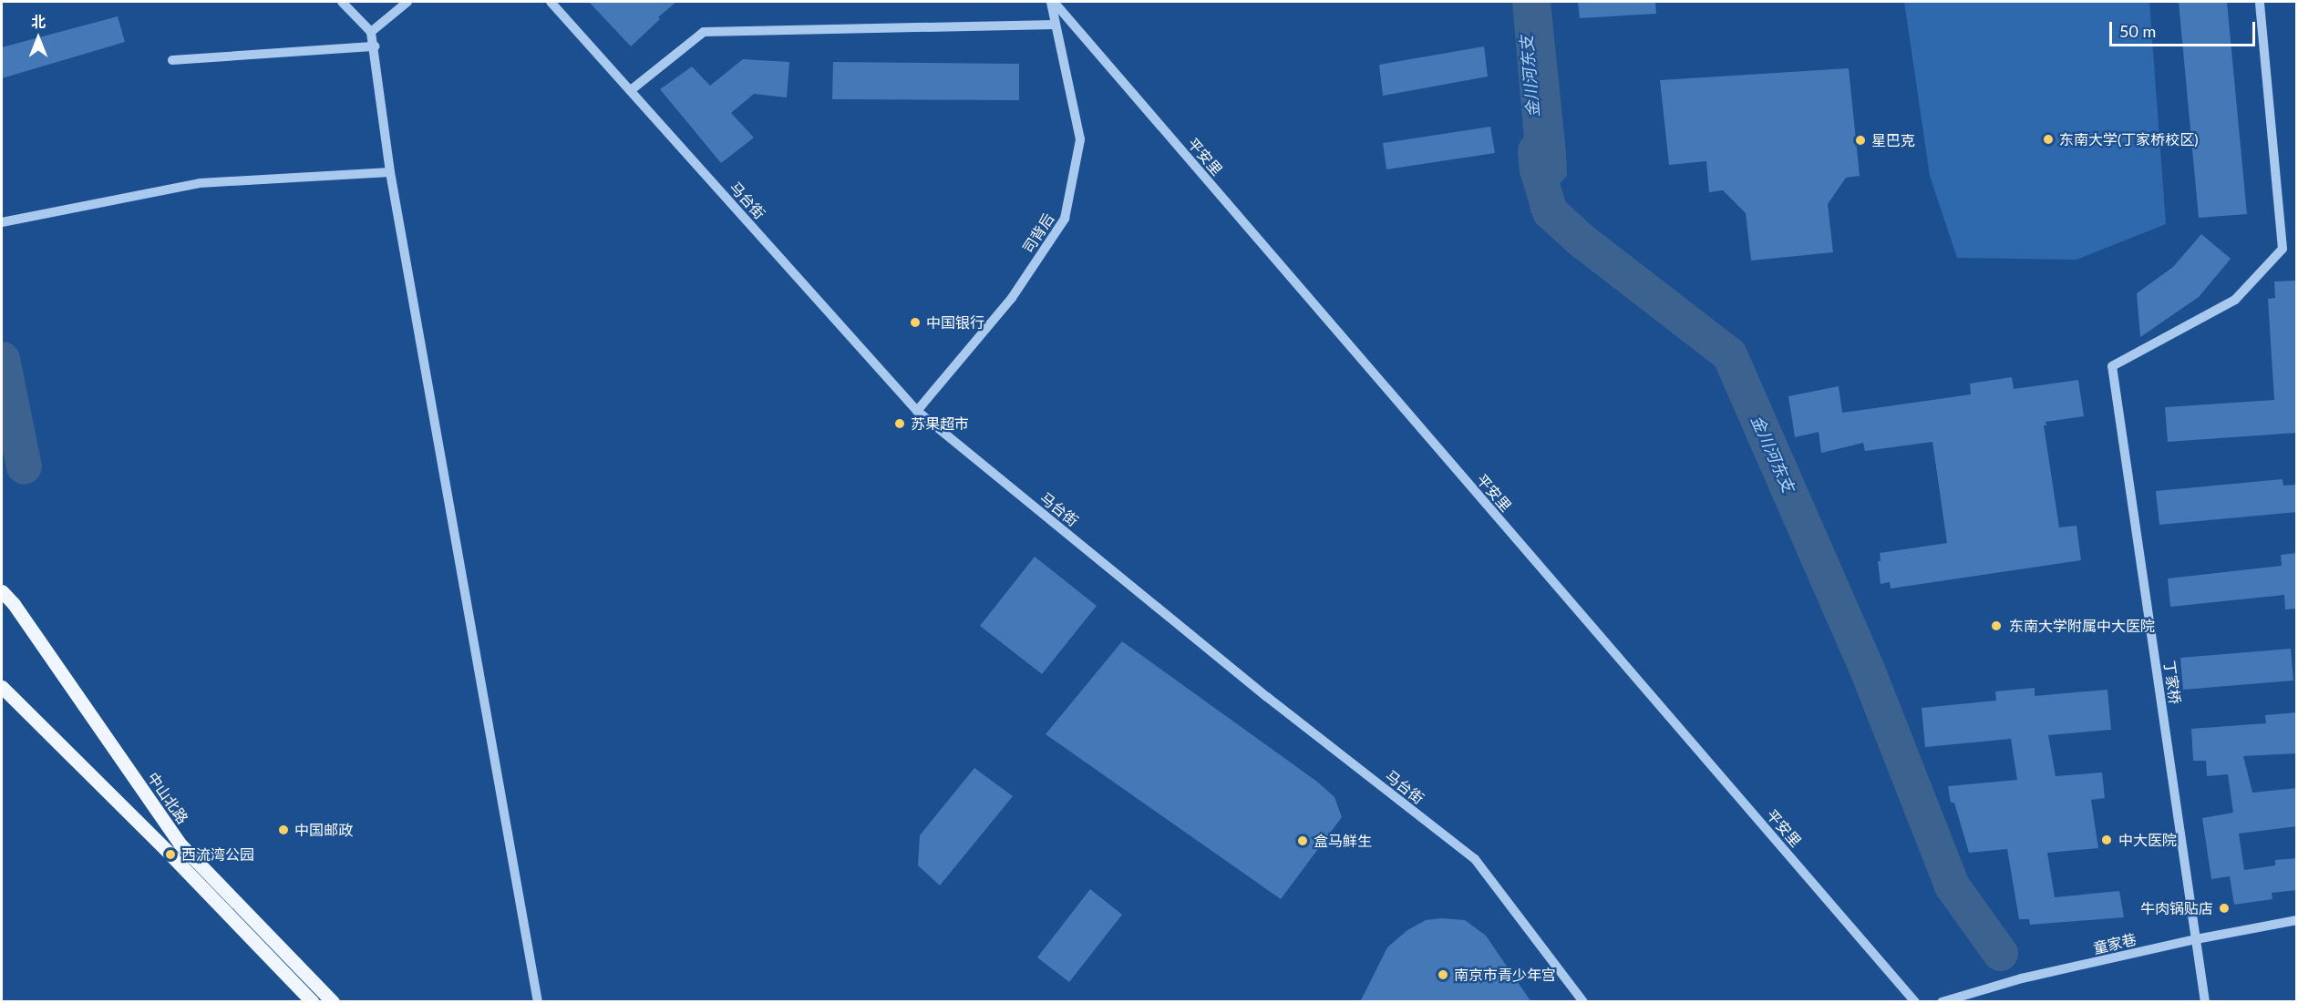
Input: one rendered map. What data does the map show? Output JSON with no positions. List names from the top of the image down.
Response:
{
  "streets": {
    "main road": ["中山北路"],
    "street": [
      "平安里",
      "马台街",
      "司背后",
      "丁家桥",
      "童家巷"
    ]
  },
  "crossings": [
    ["平安里", "司背后"],
    ["马台街", "司背后"],
    ["丁家桥", "童家巷"]
  ],
  "water": ["金川河东支"],
  "places": [
    "东南大学(丁家桥校区)",
    "星巴克",
    "中国银行",
    "苏果超市",
    "东南大学附属中大医院",
    "中国邮政",
    "中大医院",
    "盒马鲜生",
    "西流湾公园",
    "牛肉锅贴店",
    "南京市青少年宫"
  ],
  "scale_bar": "50 m",
  "north": "top"
}
